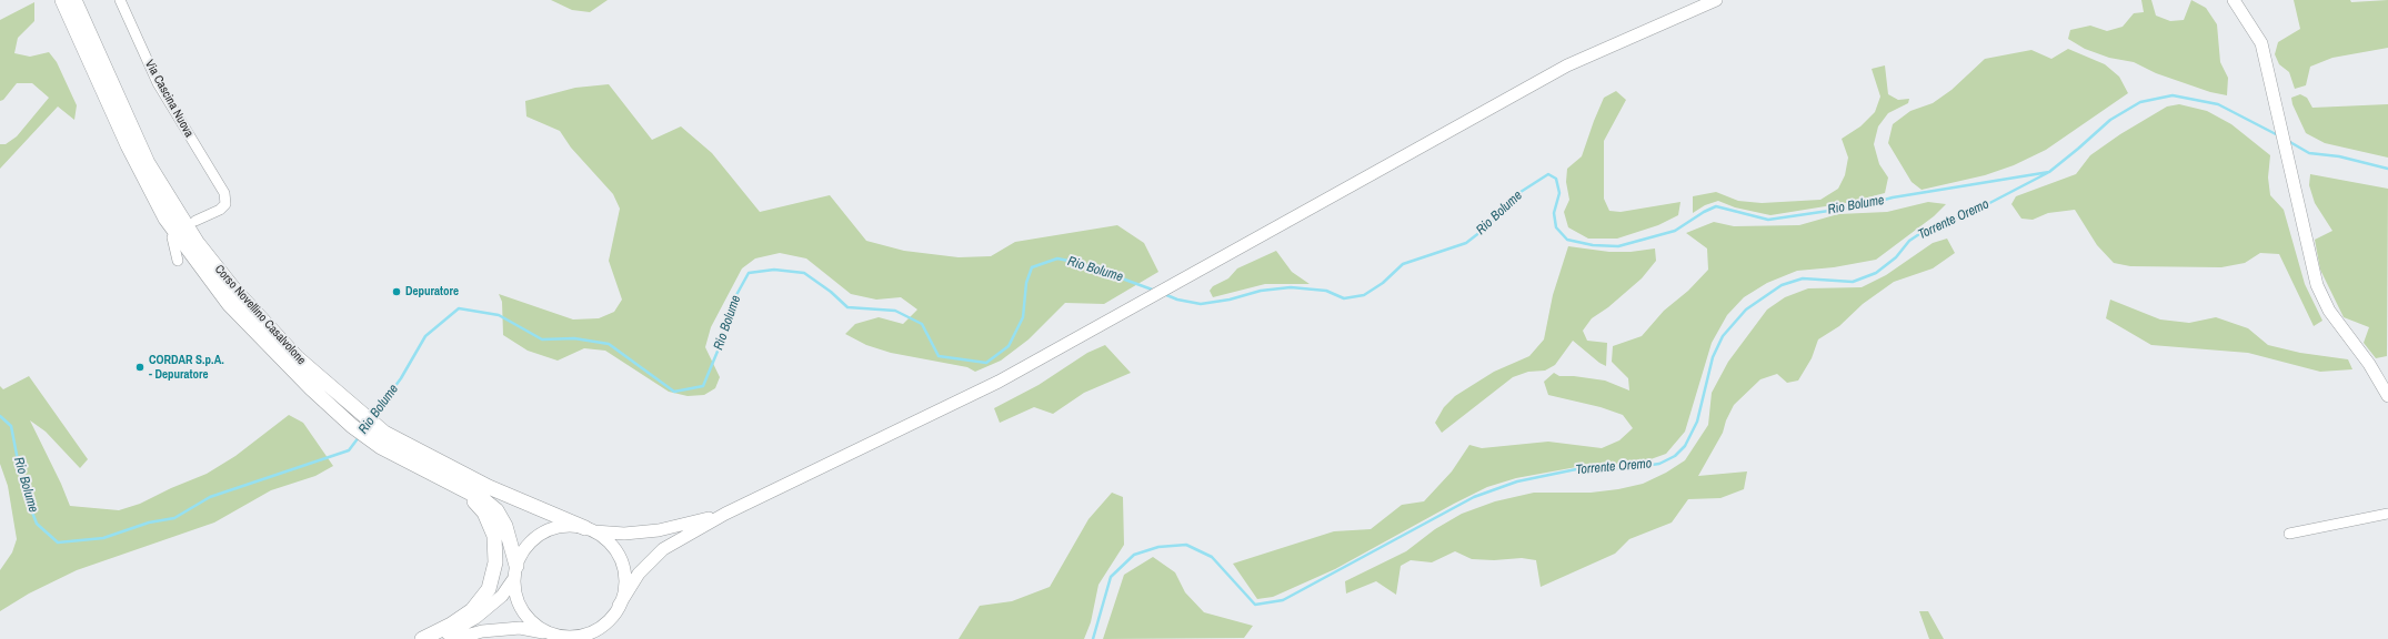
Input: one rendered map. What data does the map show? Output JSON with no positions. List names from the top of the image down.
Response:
{
  "streets": {
    "highway": ["Corso Novellino Casalvolone"],
    "street": ["Via Cascina Nuova"]
  },
  "water": ["Rio Bolume", "Torrente Oremo"],
  "places": ["Depuratore", "CORDAR S.p.A. - Depuratore"]
}
